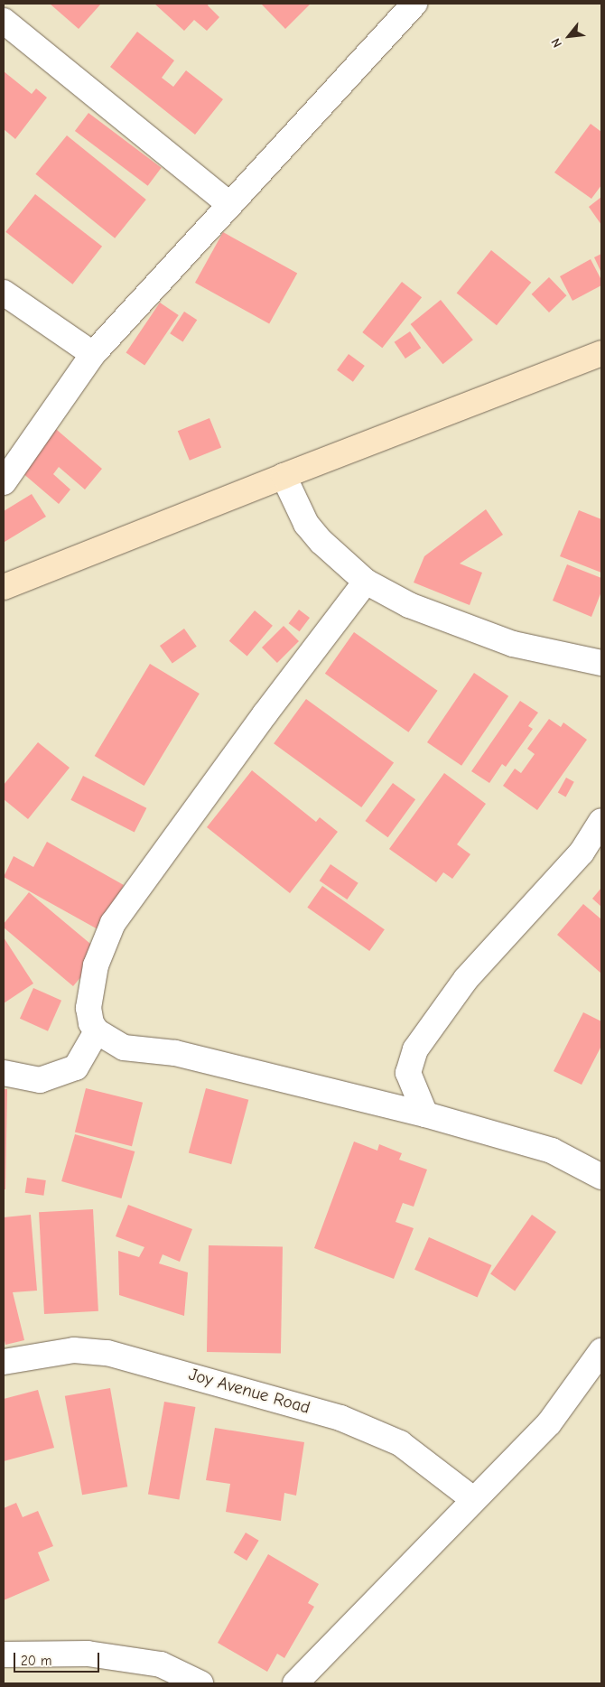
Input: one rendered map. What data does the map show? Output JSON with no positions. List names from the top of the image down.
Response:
{
  "streets": {
    "street": ["Joy Avenue Road"]
  },
  "scale_bar": "20 m",
  "north": "bottom left"
}
